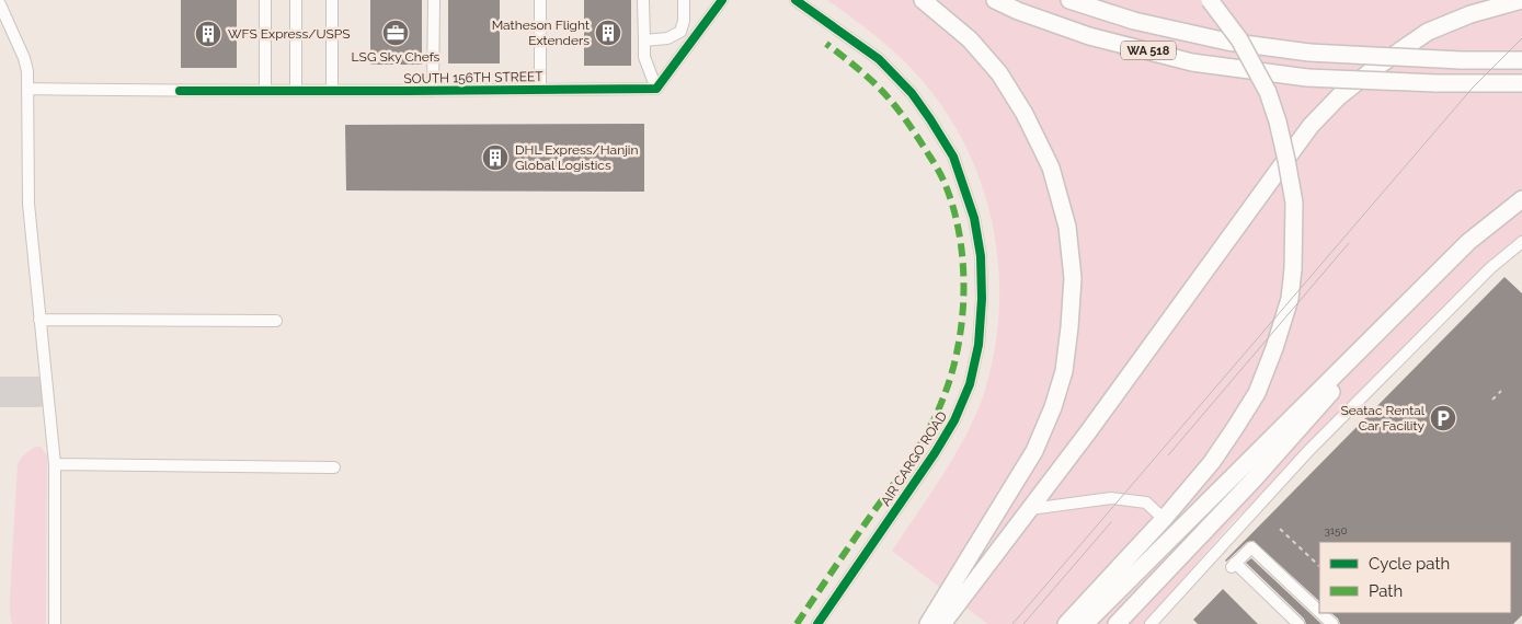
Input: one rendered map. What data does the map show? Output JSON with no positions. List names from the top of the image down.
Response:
{
  "streets": {
    "highway": ["WA 518"],
    "street": ["SOUTH 156TH STREET", "AIR CARGO ROAD"]
  },
  "places": {
    "office": ["LSG Sky Chefs"],
    "building": ["Matheson Flight Extenders", "WFS Express/USPS", "DHL Express/Hanjin Global Logistics"],
    "parking": ["Seatac Rental Car Facility"]
  },
  "house_numbers": ["3150"],
  "legend": ["Cycle path", "Path"]
}
